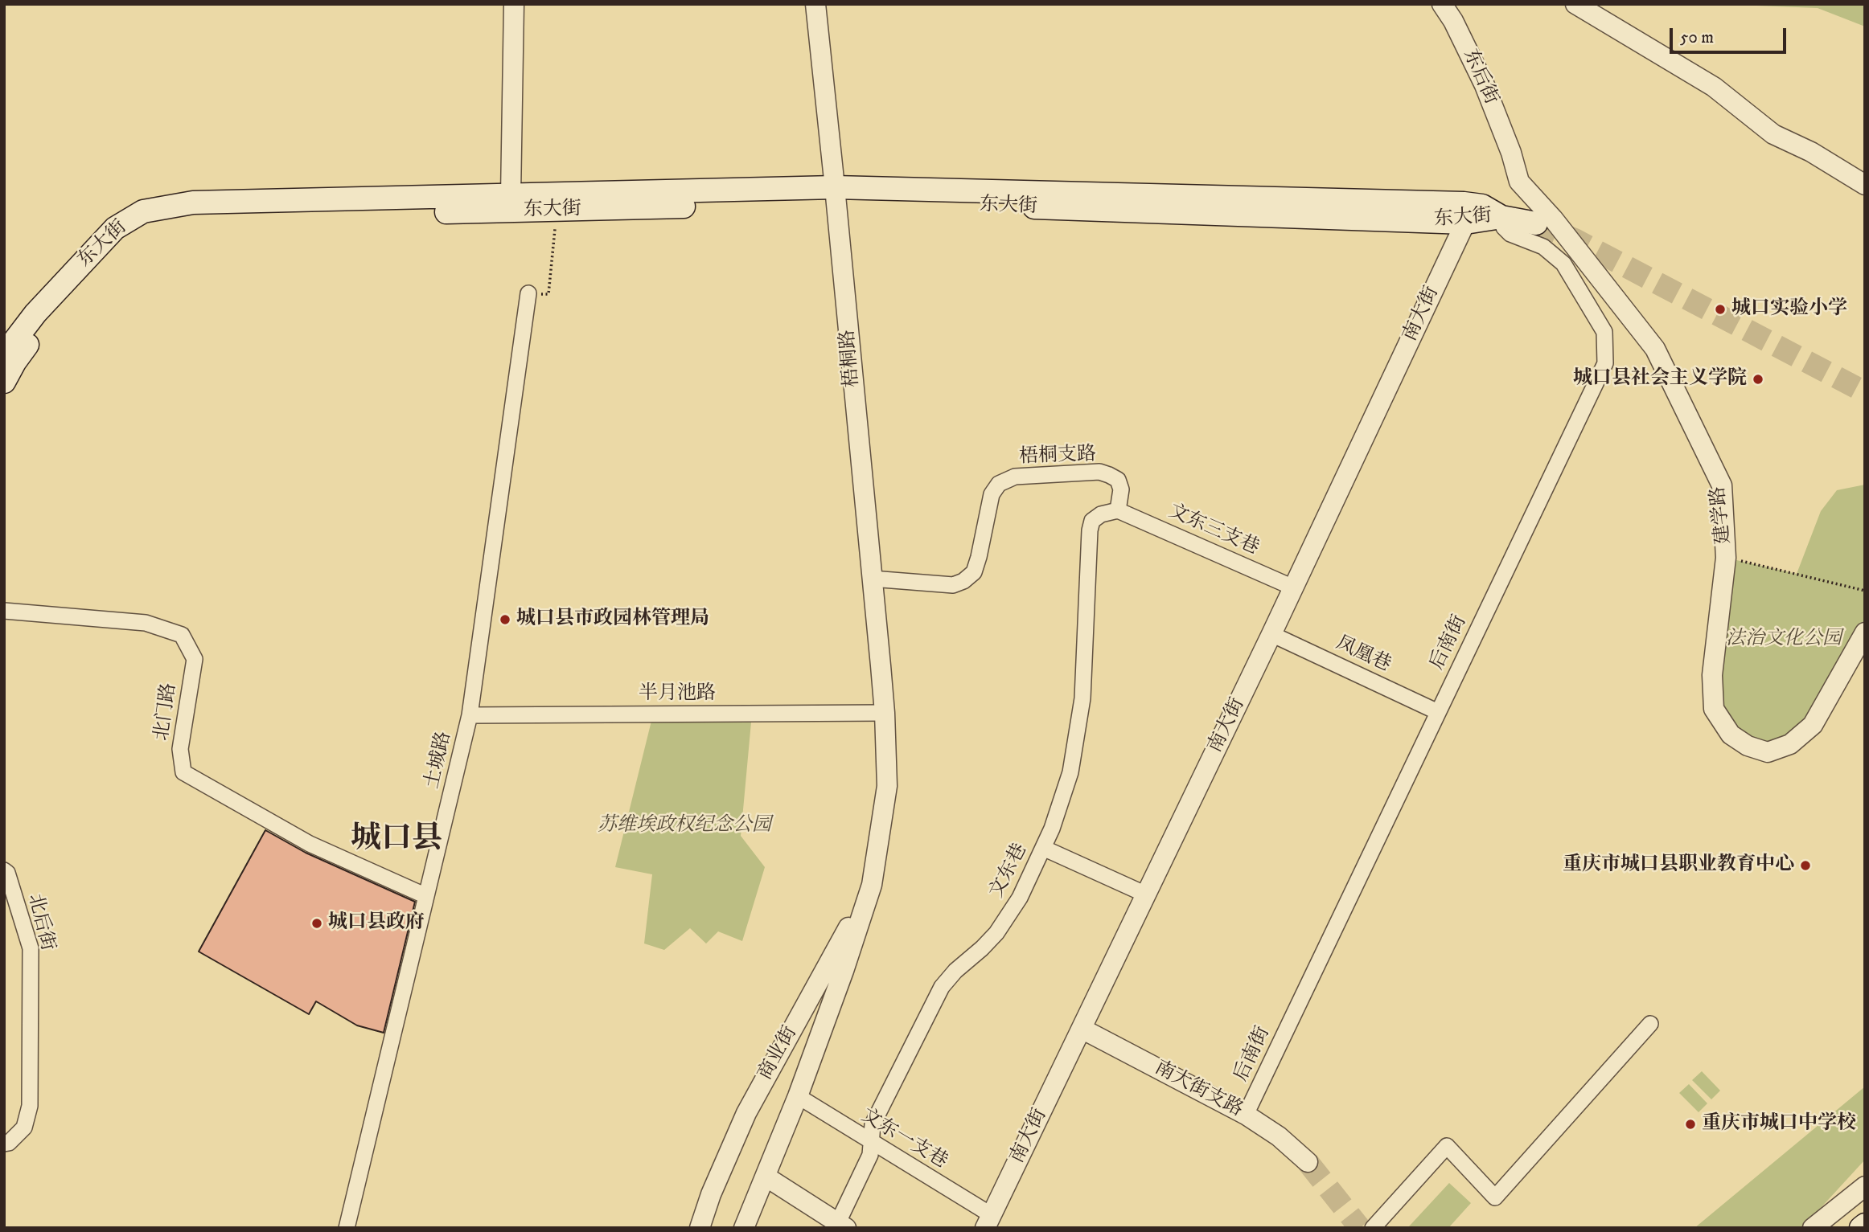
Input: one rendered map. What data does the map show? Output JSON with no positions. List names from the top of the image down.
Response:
{
  "streets": {
    "main road": ["东大街"],
    "street": [
      "东后街",
      "南大街",
      "梧桐路",
      "梧桐支路",
      "建学路",
      "文东三支巷",
      "后南街",
      "凤凰巷",
      "半月池路",
      "北门路",
      "土城路",
      "文东巷",
      "北后街",
      "商业街",
      "南大街支路",
      "文东一支巷"
    ]
  },
  "crossings": [
    ["东后街", "建学路"],
    ["东大街", "南大街"],
    ["东大街", "梧桐路"],
    ["东大街", "后南街"],
    ["南大街", "文东三支巷"],
    ["南大街", "凤凰巷"],
    ["南大街", "南大街支路"],
    ["南大街", "文东一支巷"],
    ["梧桐路", "梧桐支路"],
    ["梧桐路", "半月池路"],
    ["梧桐路", "商业街"],
    ["梧桐支路", "文东三支巷"],
    ["梧桐支路", "文东巷"],
    ["文东三支巷", "文东巷"],
    ["后南街", "凤凰巷"],
    ["后南街", "南大街支路"],
    ["半月池路", "土城路"],
    ["半月池路", "商业街"],
    ["北门路", "土城路"],
    ["文东巷", "文东一支巷"],
    ["商业街", "文东一支巷"]
  ],
  "districts": ["城口县"],
  "parks": ["法治文化公园", "苏维埃政权纪念公园"],
  "places": [
    "城口实验小学",
    "城口县社会主义学院",
    "城口县市政园林管理局",
    "重庆市城口县职业教育中心",
    "城口县政府",
    "重庆市城口中学校"
  ],
  "scale_bar": "50 m"
}
